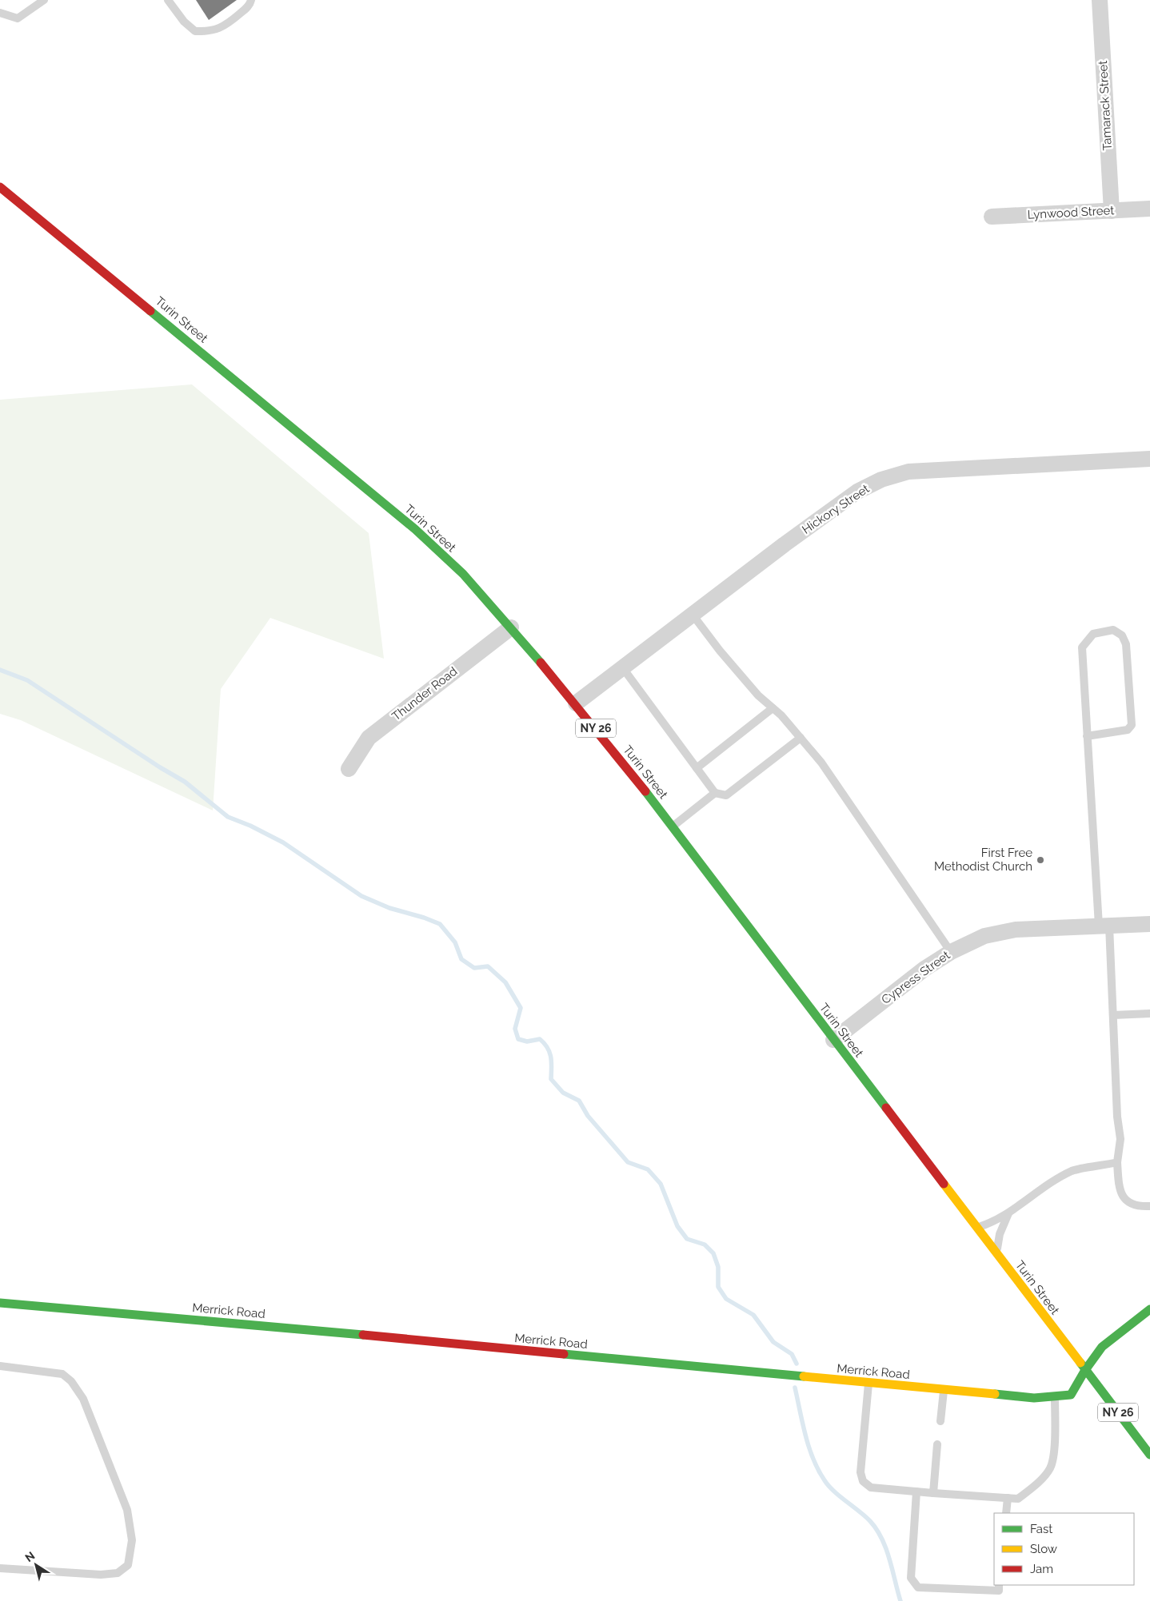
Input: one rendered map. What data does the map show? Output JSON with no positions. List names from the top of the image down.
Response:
{
  "streets": {
    "main road": ["Turin Street", "NY 26", "Merrick Road"],
    "street": [
      "Tamarack Street",
      "Lynwood Street",
      "Hickory Street",
      "Thunder Road",
      "Cypress Street"
    ]
  },
  "crossings": [
    ["Tamarack Street", "Lynwood Street"],
    ["Turin Street", "Hickory Street"],
    ["Turin Street", "Thunder Road"],
    ["Turin Street", "Cypress Street"],
    ["Turin Street", "Merrick Road"]
  ],
  "places": ["First Free Methodist Church"],
  "legend": ["Fast", "Slow", "Jam"],
  "north": "top left"
}
